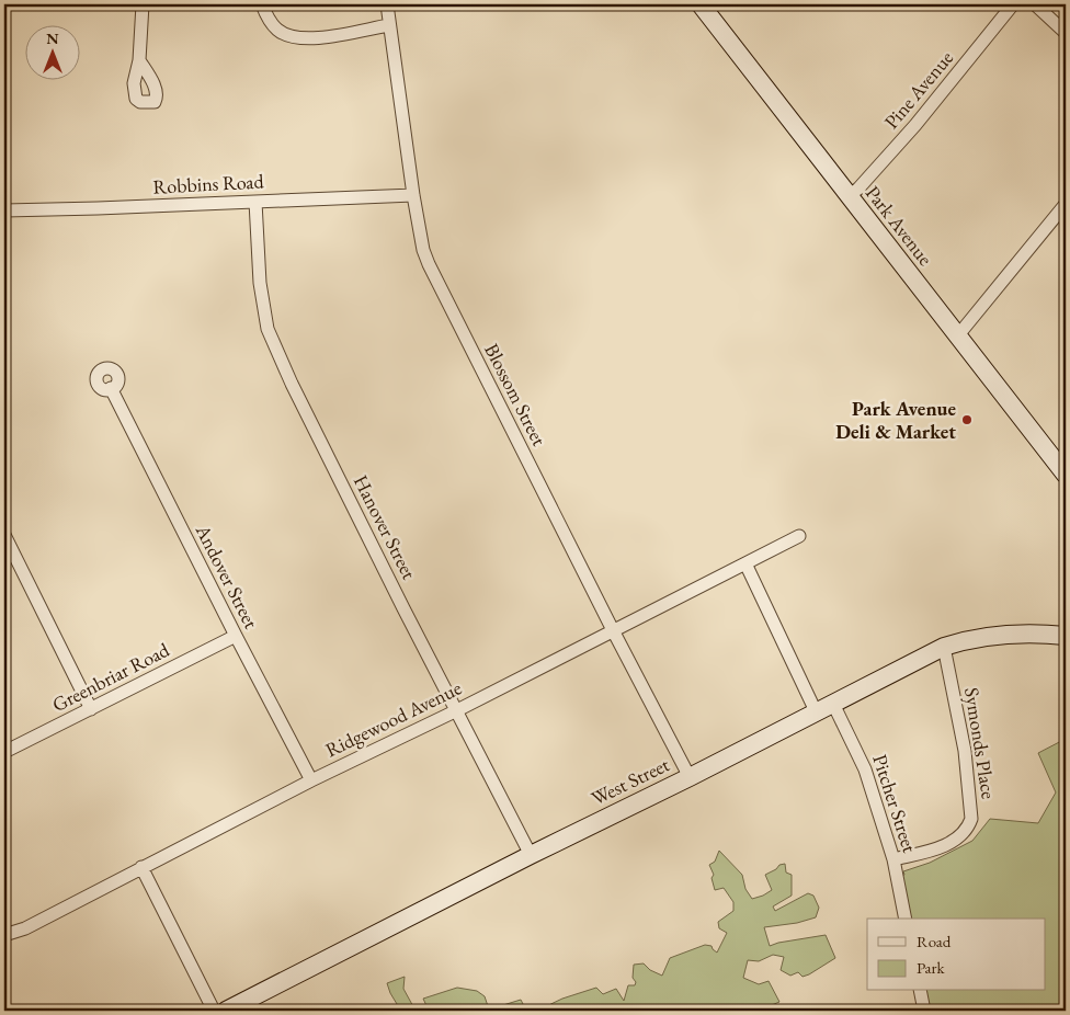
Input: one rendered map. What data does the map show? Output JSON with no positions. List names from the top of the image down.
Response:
{
  "streets": {
    "street": [
      "Pine Avenue",
      "Robbins Road",
      "Park Avenue",
      "Blossom Street",
      "Hanover Street",
      "Andover Street",
      "Greenbriar Road",
      "Ridgewood Avenue",
      "Symonds Place",
      "West Street",
      "Pitcher Street"
    ]
  },
  "crossings": [
    ["Pine Avenue", "Park Avenue"],
    ["Robbins Road", "Blossom Street"],
    ["Robbins Road", "Hanover Street"],
    ["Blossom Street", "Ridgewood Avenue"],
    ["Blossom Street", "West Street"],
    ["Hanover Street", "Ridgewood Avenue"],
    ["Hanover Street", "West Street"],
    ["Andover Street", "Greenbriar Road"],
    ["Andover Street", "Ridgewood Avenue"],
    ["Symonds Place", "West Street"],
    ["Symonds Place", "Pitcher Street"],
    ["West Street", "Pitcher Street"]
  ],
  "places": ["Park Avenue Deli & Market"],
  "legend": ["Road", "Park"],
  "north": "top"
}
